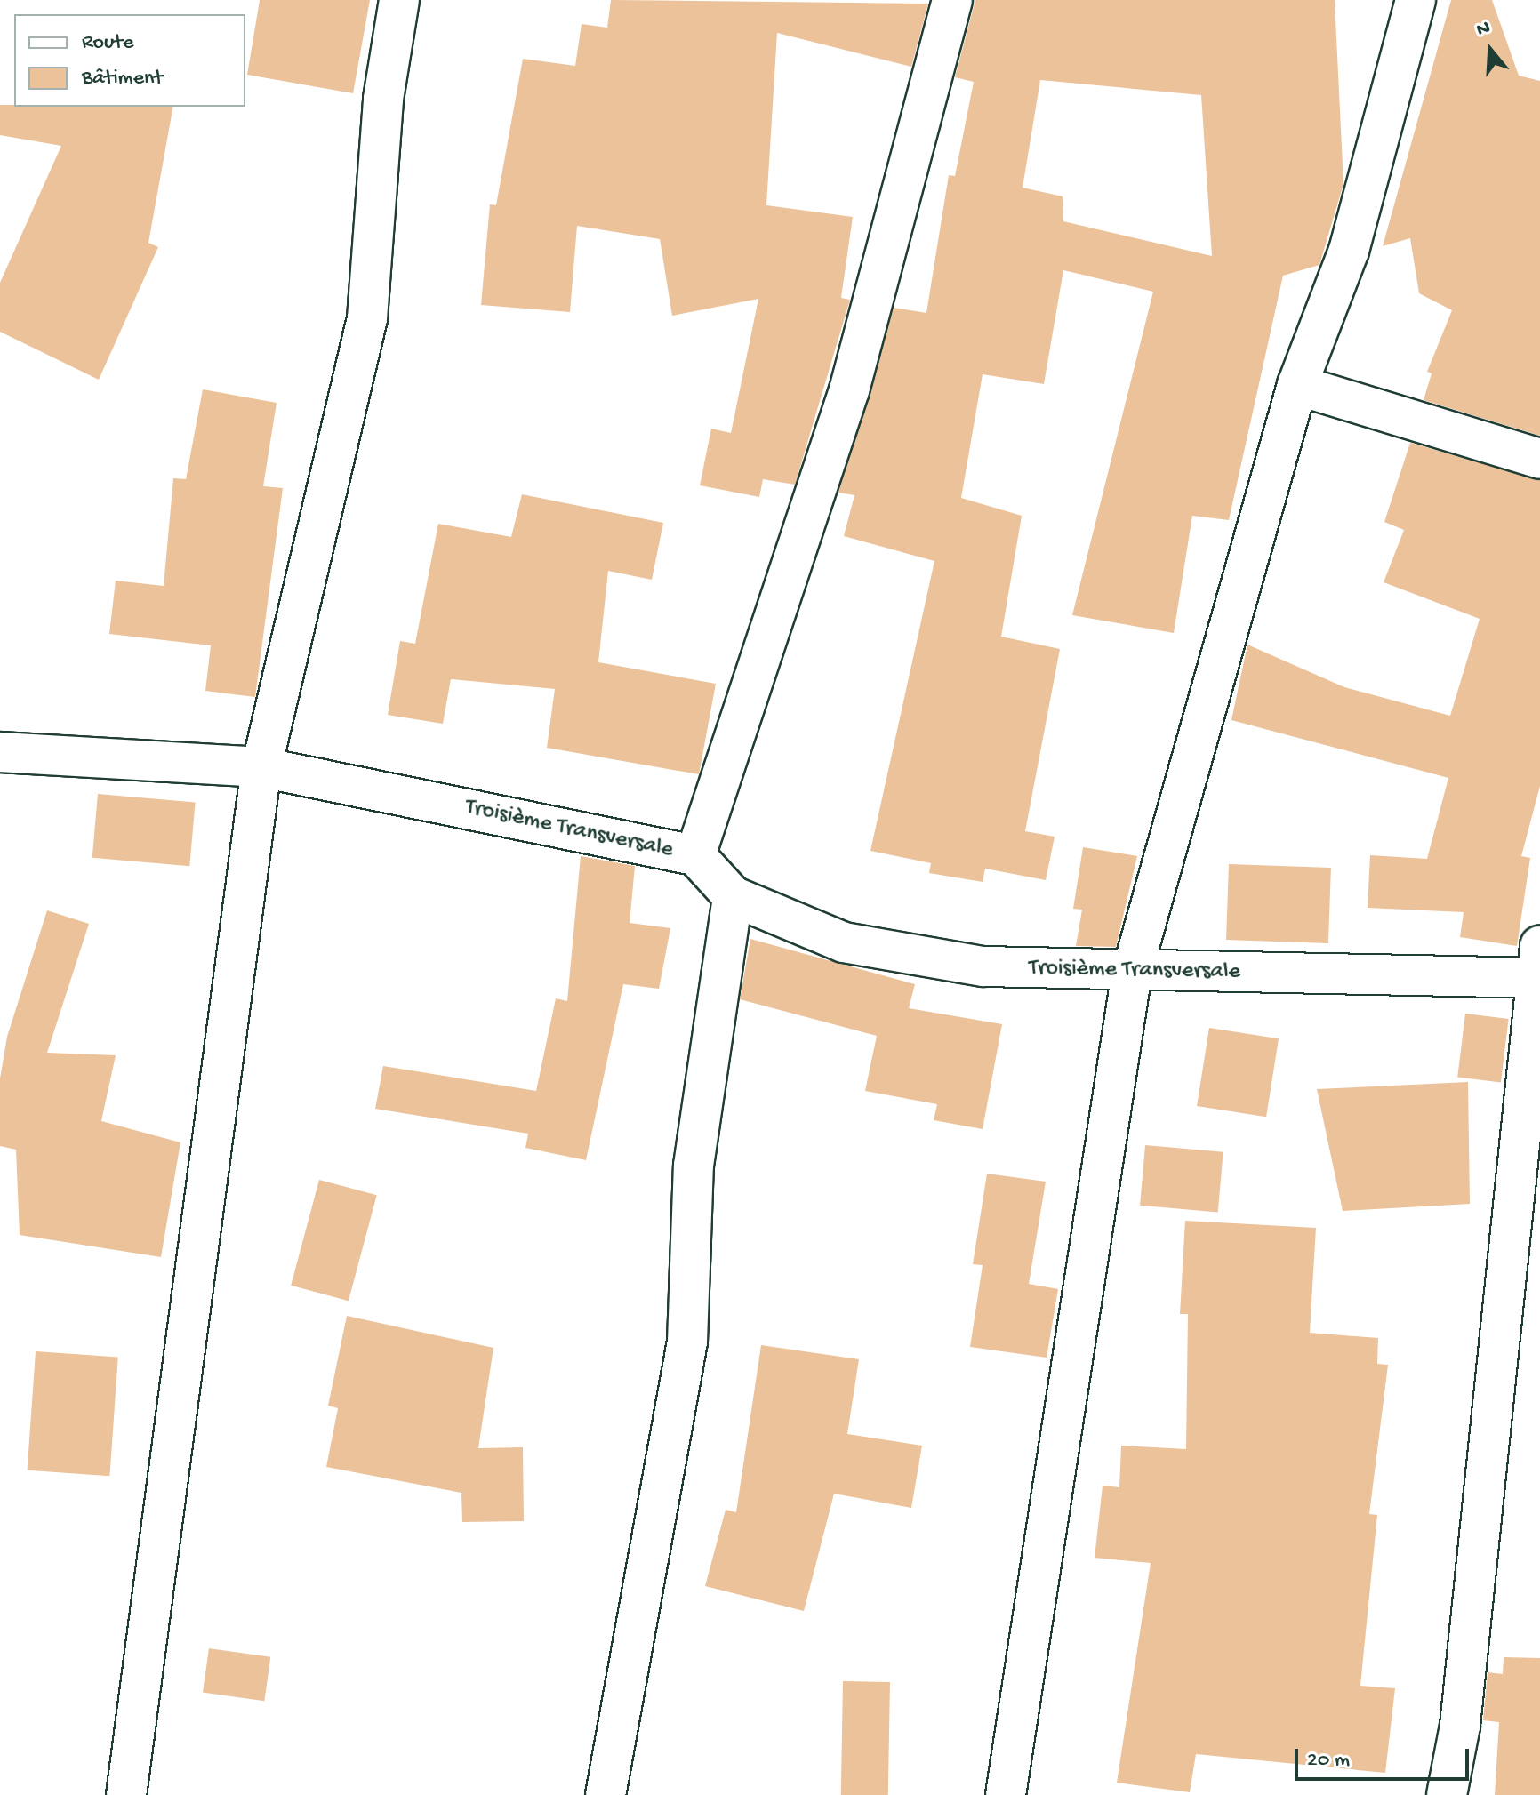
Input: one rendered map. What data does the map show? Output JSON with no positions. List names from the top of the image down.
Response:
{
  "streets": {
    "street": ["Troisième Transversale"]
  },
  "legend": ["Route", "Bâtiment"],
  "scale_bar": "20 m",
  "north": "top"
}
